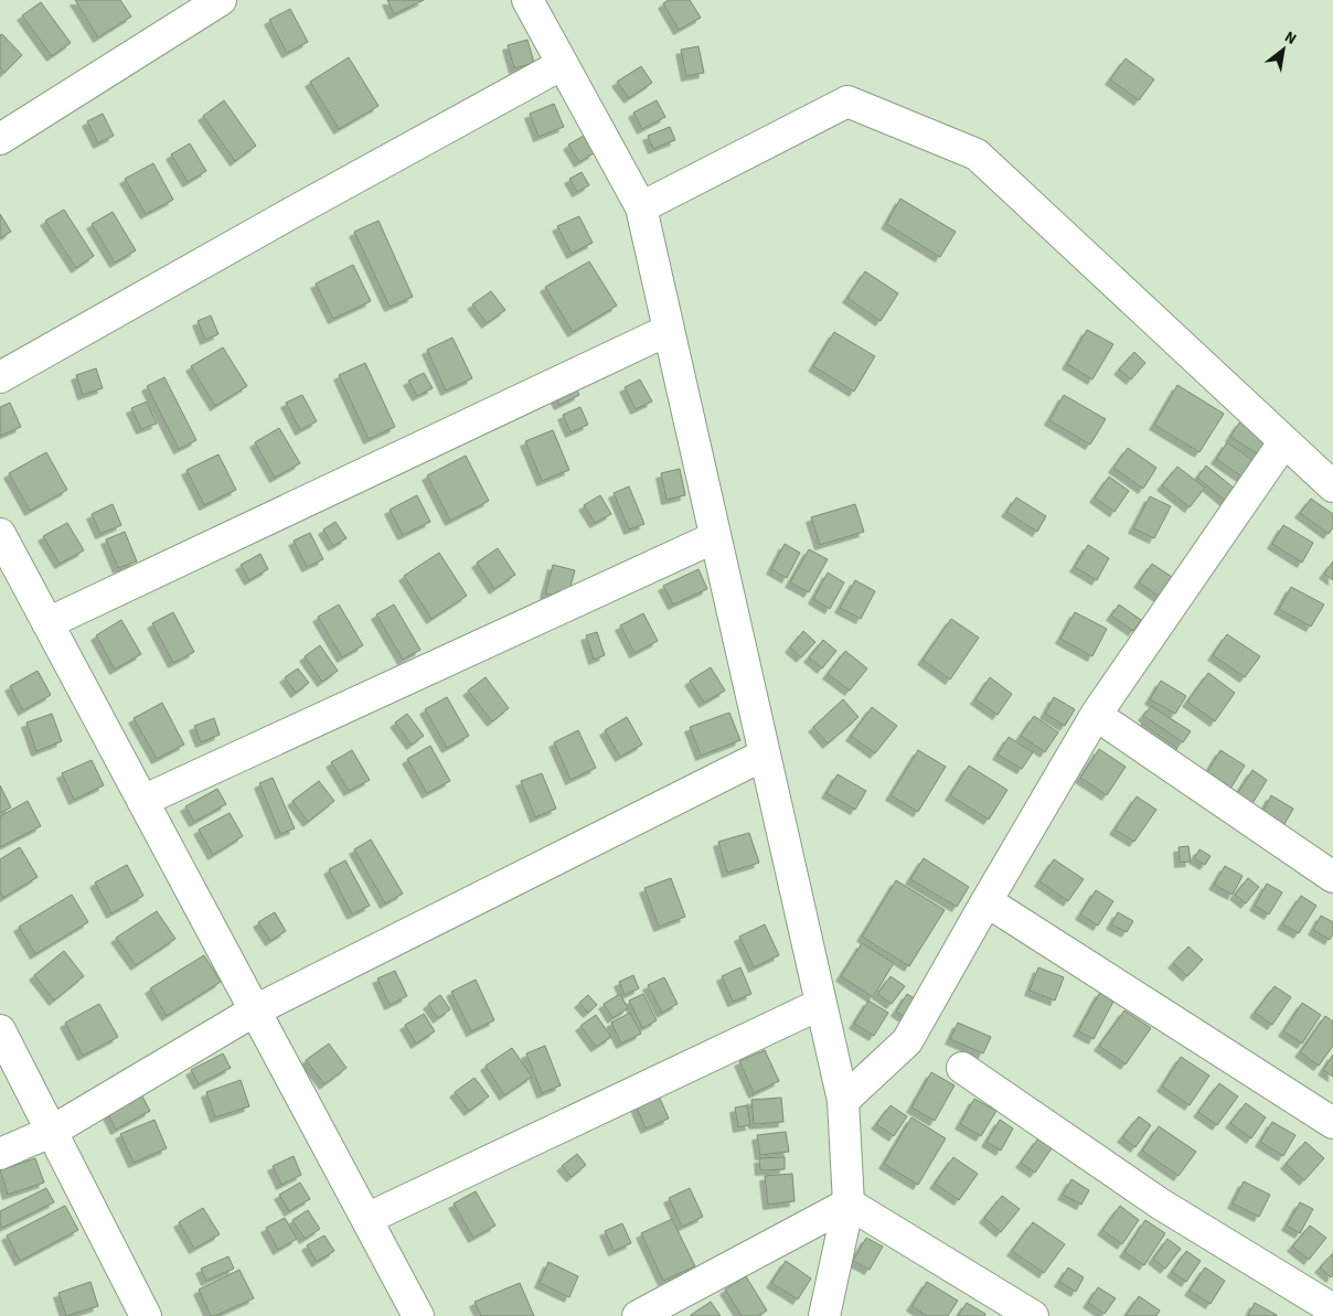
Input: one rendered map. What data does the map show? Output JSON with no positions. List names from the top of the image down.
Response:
{
  "north": "top right"
}
